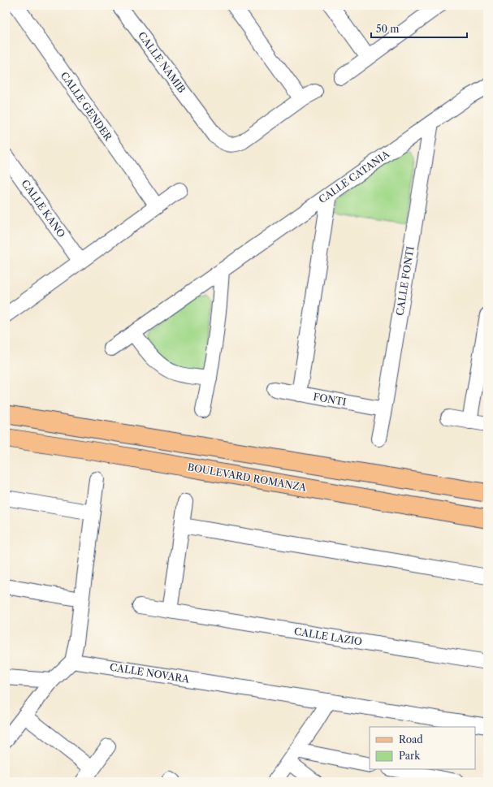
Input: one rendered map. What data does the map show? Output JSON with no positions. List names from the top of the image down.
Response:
{
  "streets": {
    "main road": ["BOULEVARD ROMANZA"],
    "street": [
      "CALLE NAMIB",
      "CALLE GENDER",
      "CALLE CATANIA",
      "CALLE KANO",
      "CALLE FONTI",
      "FONTI",
      "CALLE LAZIO",
      "CALLE NOVARA"
    ]
  },
  "crossings": [
    ["CALLE CATANIA", "CALLE FONTI"],
    ["CALLE FONTI", "FONTI"]
  ],
  "legend": ["Road", "Park"],
  "scale_bar": "50 m"
}
